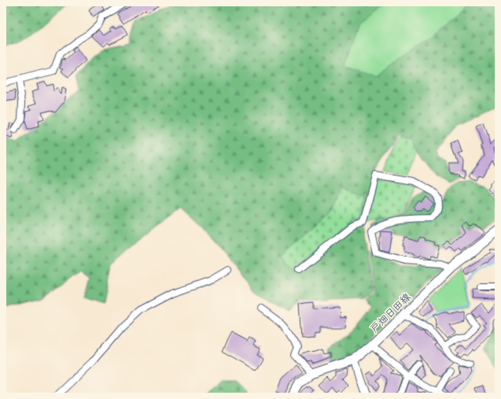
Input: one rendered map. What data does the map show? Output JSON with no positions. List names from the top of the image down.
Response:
{
  "streets": {
    "main road": ["戸畑日田線"]
  }
}
